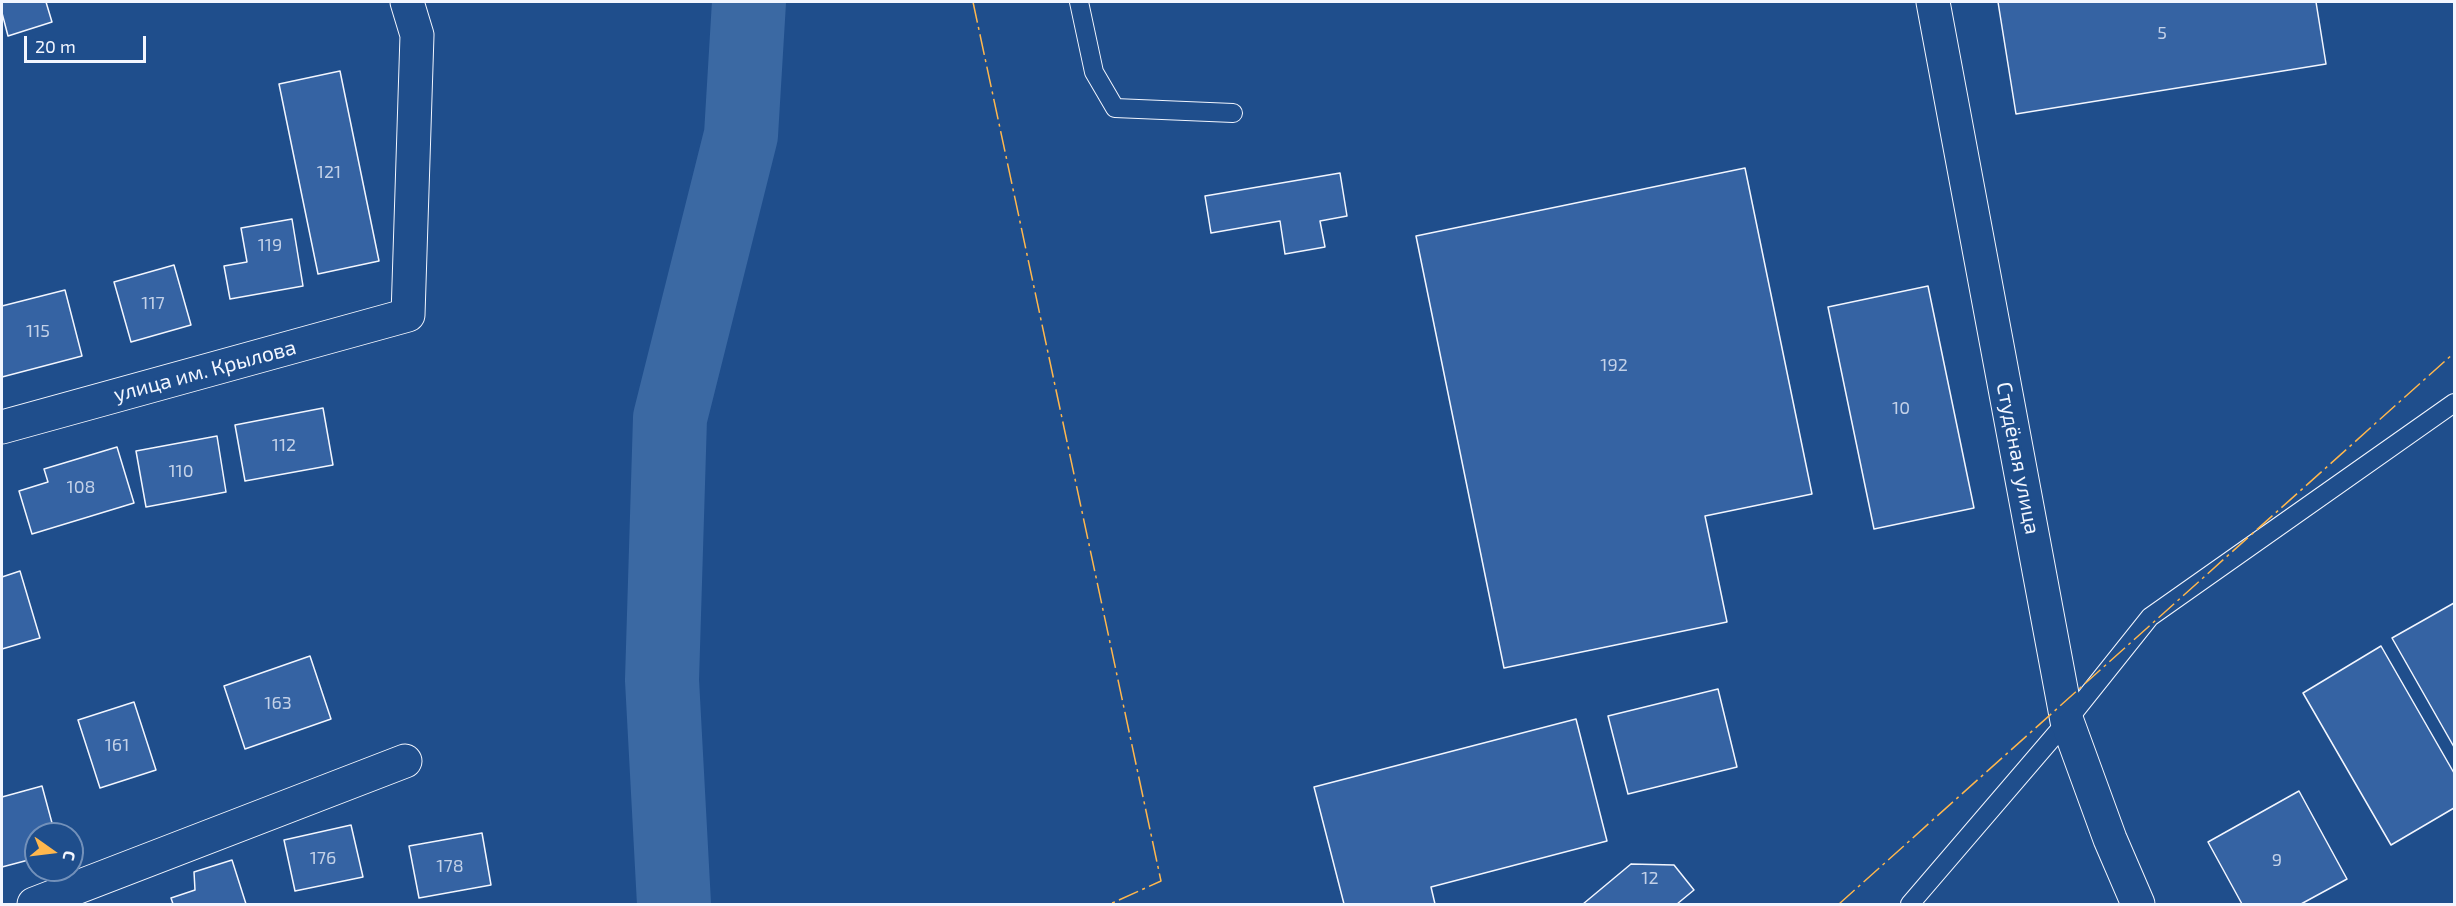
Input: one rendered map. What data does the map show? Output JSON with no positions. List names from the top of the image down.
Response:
{
  "streets": {
    "street": ["улица им. Крылова", "Студёная улица"]
  },
  "house_numbers": [
    "5",
    "121",
    "119",
    "117",
    "115",
    "192",
    "10",
    "112",
    "110",
    "108",
    "163",
    "161",
    "176",
    "9",
    "178",
    "12"
  ],
  "scale_bar": "20 m",
  "north": "right"
}
